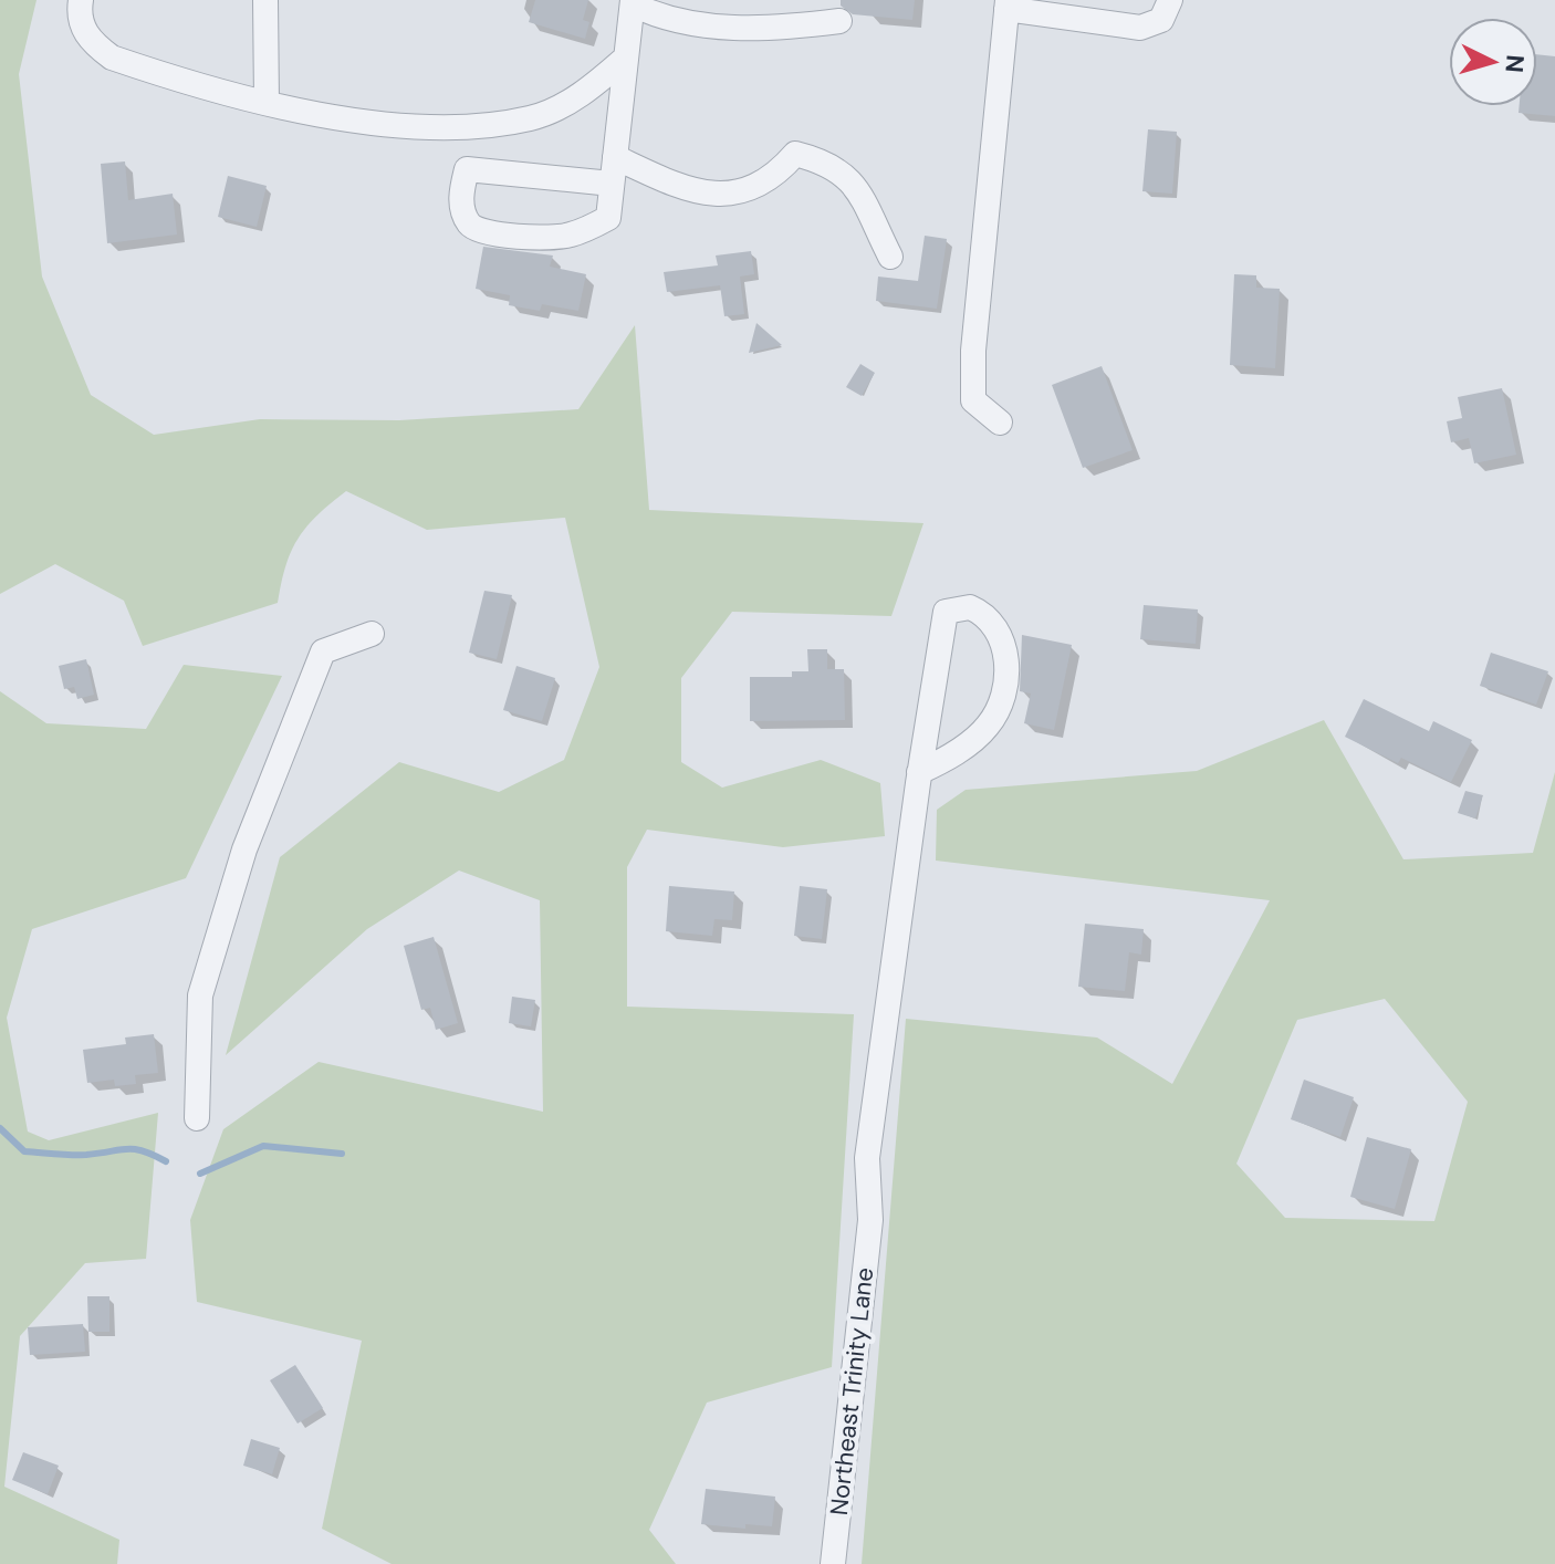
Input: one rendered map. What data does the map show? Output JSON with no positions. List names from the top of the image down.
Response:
{
  "streets": {
    "street": ["Northeast Trinity Lane"]
  },
  "north": "right"
}
